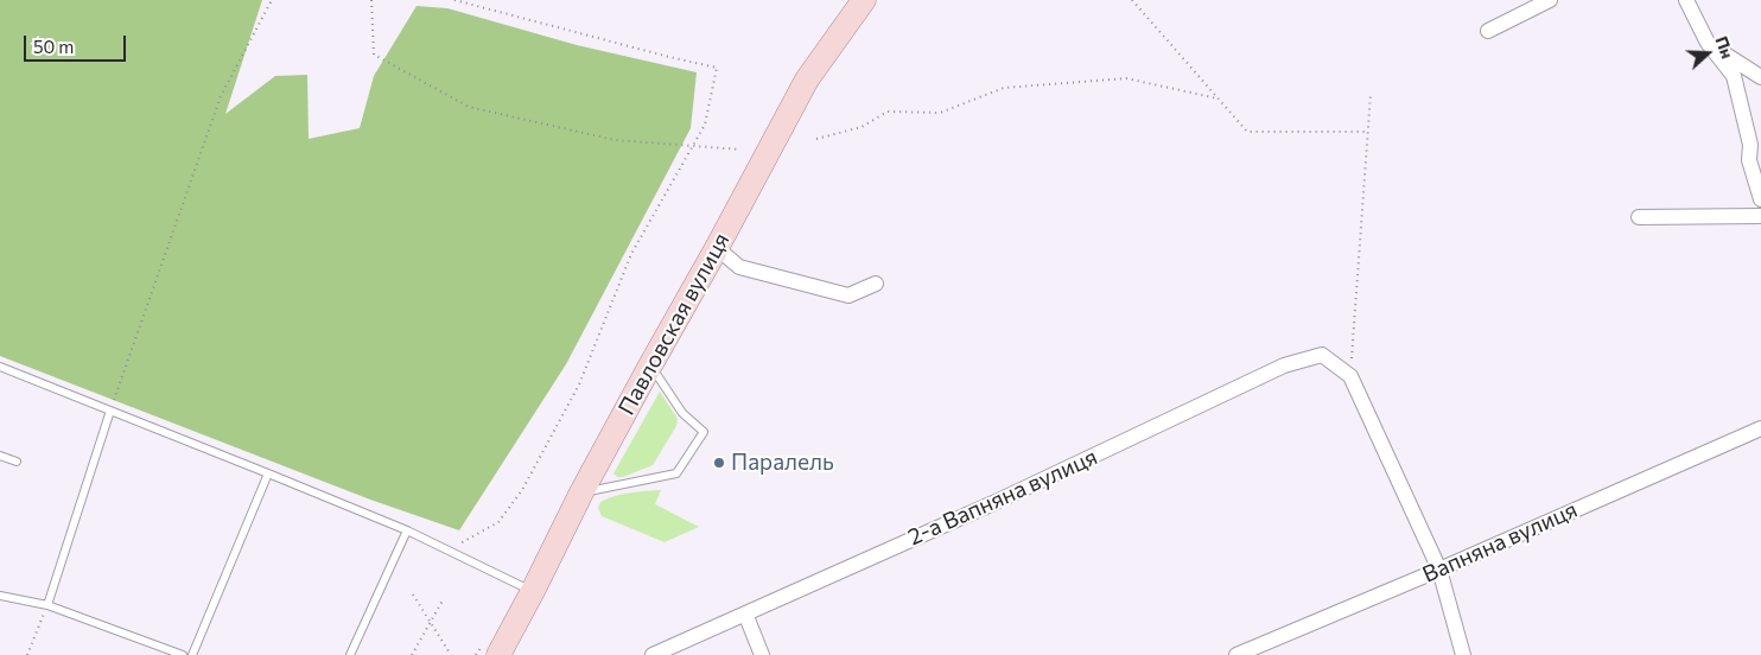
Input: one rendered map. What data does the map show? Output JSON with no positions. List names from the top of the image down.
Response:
{
  "streets": {
    "main road": ["Павловская вулиця"],
    "street": ["2-а Вапняна вулиця", "Вапняна вулиця"]
  },
  "places": ["Паралель"],
  "scale_bar": "50 m",
  "north": "right"
}
